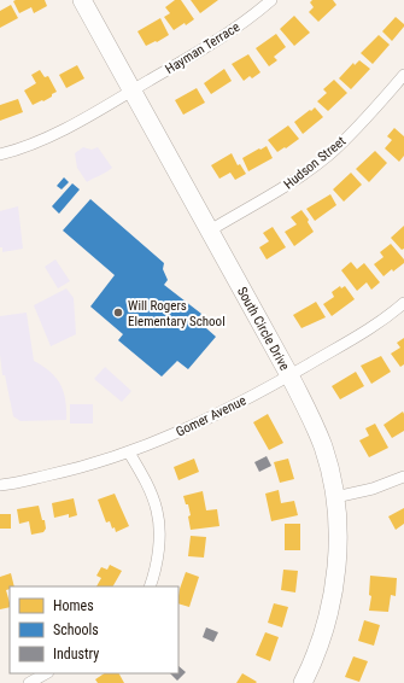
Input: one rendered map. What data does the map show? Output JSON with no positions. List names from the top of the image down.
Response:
{
  "streets": {
    "main road": ["South Circle Drive"],
    "street": ["Hayman Terrace", "Hudson Street", "Gomer Avenue"]
  },
  "crossings": [
    ["Hayman Terrace", "South Circle Drive"],
    ["Hudson Street", "South Circle Drive"],
    ["South Circle Drive", "Gomer Avenue"]
  ],
  "places": ["Will Rogers Elementary School"],
  "legend": ["Homes", "Schools", "Industry"]
}
